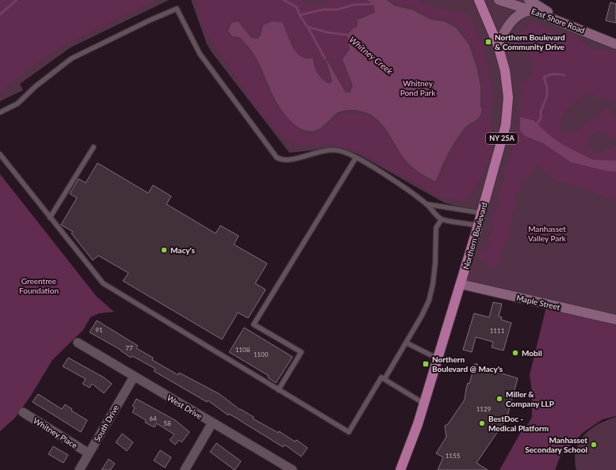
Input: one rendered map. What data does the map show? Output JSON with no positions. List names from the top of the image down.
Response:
{
  "streets": {
    "main road": [
      "East Shore Road",
      "NY 25A",
      "Northern Boulevard",
      "Maple Street"
    ],
    "street": ["West Drive", "South Drive", "Whitney Place"]
  },
  "crossings": [
    ["Northern Boulevard", "Maple Street"],
    ["West Drive", "South Drive"],
    ["South Drive", "Whitney Place"]
  ],
  "water": ["Whitney Creek"],
  "parks": ["Whitney Pond Park", "Manhasset Valley Park", "Greentree Foundation"],
  "places": {
    "transit": ["Northern Boulevard & Community Drive", "Northern Boulevard @ Macy's"],
    "other": [
      "Macy's",
      "Mobil",
      "Miller & Company LLP",
      "BestDoc - Medical Platform",
      "Manhasset Secondary School"
    ]
  },
  "house_numbers": [
    "91",
    "1111",
    "77",
    "1108",
    "1100",
    "1129",
    "64",
    "58",
    "1155"
  ]
}
